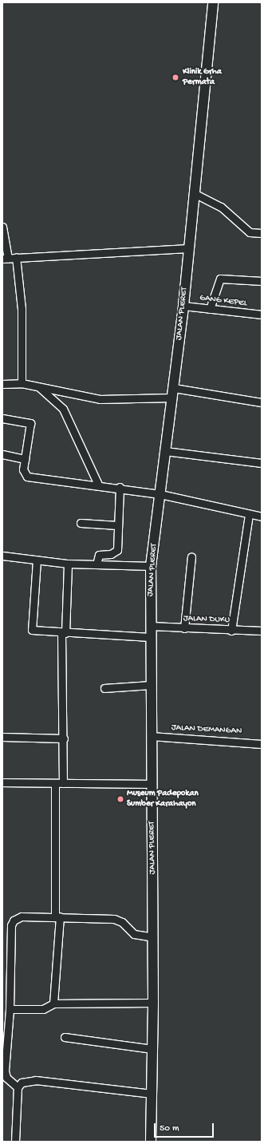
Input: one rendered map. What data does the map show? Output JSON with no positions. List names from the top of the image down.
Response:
{
  "streets": {
    "main road": ["JALAN PLERET"],
    "street": ["GANG KEPEL", "JALAN DUKU", "JALAN DEMANGAN"]
  },
  "crossings": [
    ["GANG KEPEL", "JALAN PLERET"],
    ["JALAN PLERET", "JALAN DUKU"],
    ["JALAN PLERET", "JALAN DEMANGAN"]
  ],
  "places": ["Klinik Grha Permata", "Museum Padepokan Sumber Karahayon"],
  "scale_bar": "50 m"
}
